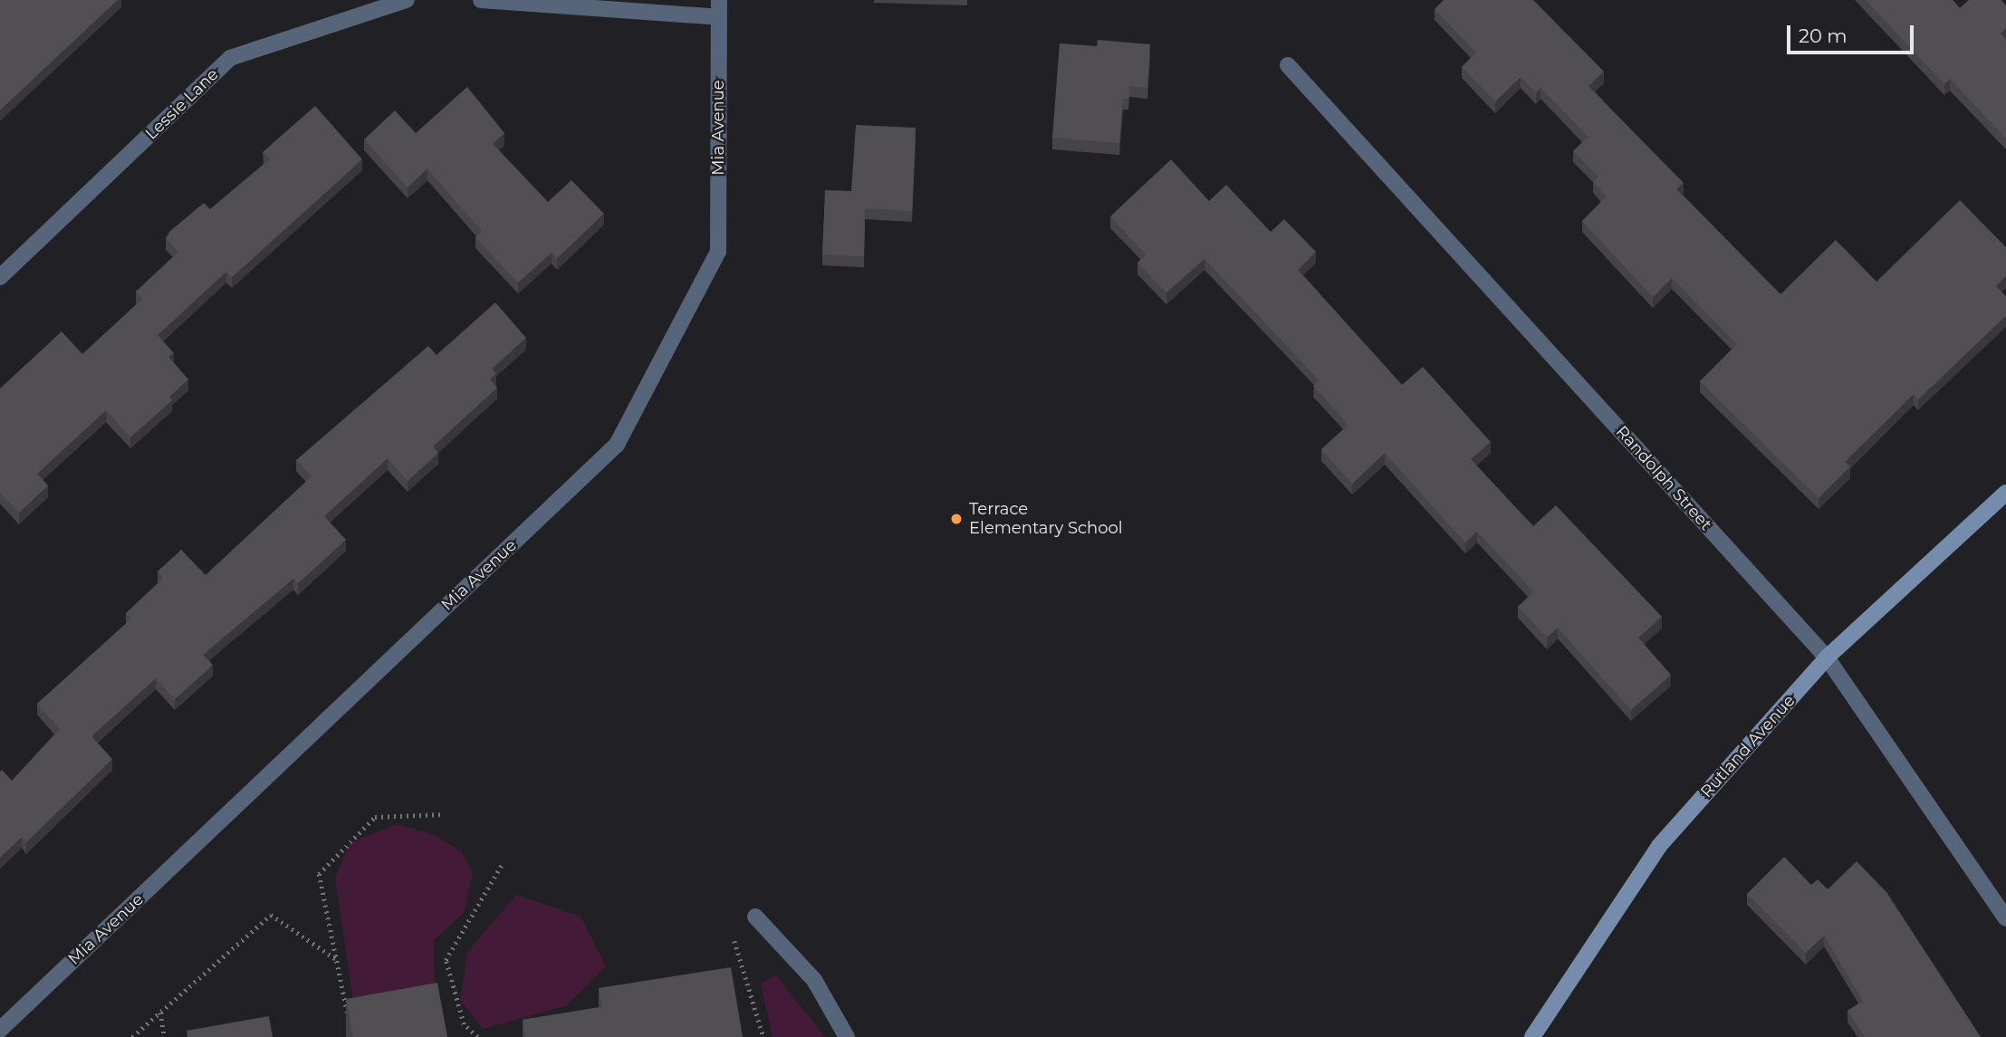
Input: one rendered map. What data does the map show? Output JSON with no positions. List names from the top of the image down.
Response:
{
  "streets": {
    "street": [
      "Lessie Lane",
      "Mia Avenue",
      "Randolph Street",
      "Rutland Avenue"
    ]
  },
  "crossings": [
    ["Randolph Street", "Rutland Avenue"]
  ],
  "places": ["Terrace Elementary School"],
  "scale_bar": "20 m"
}
